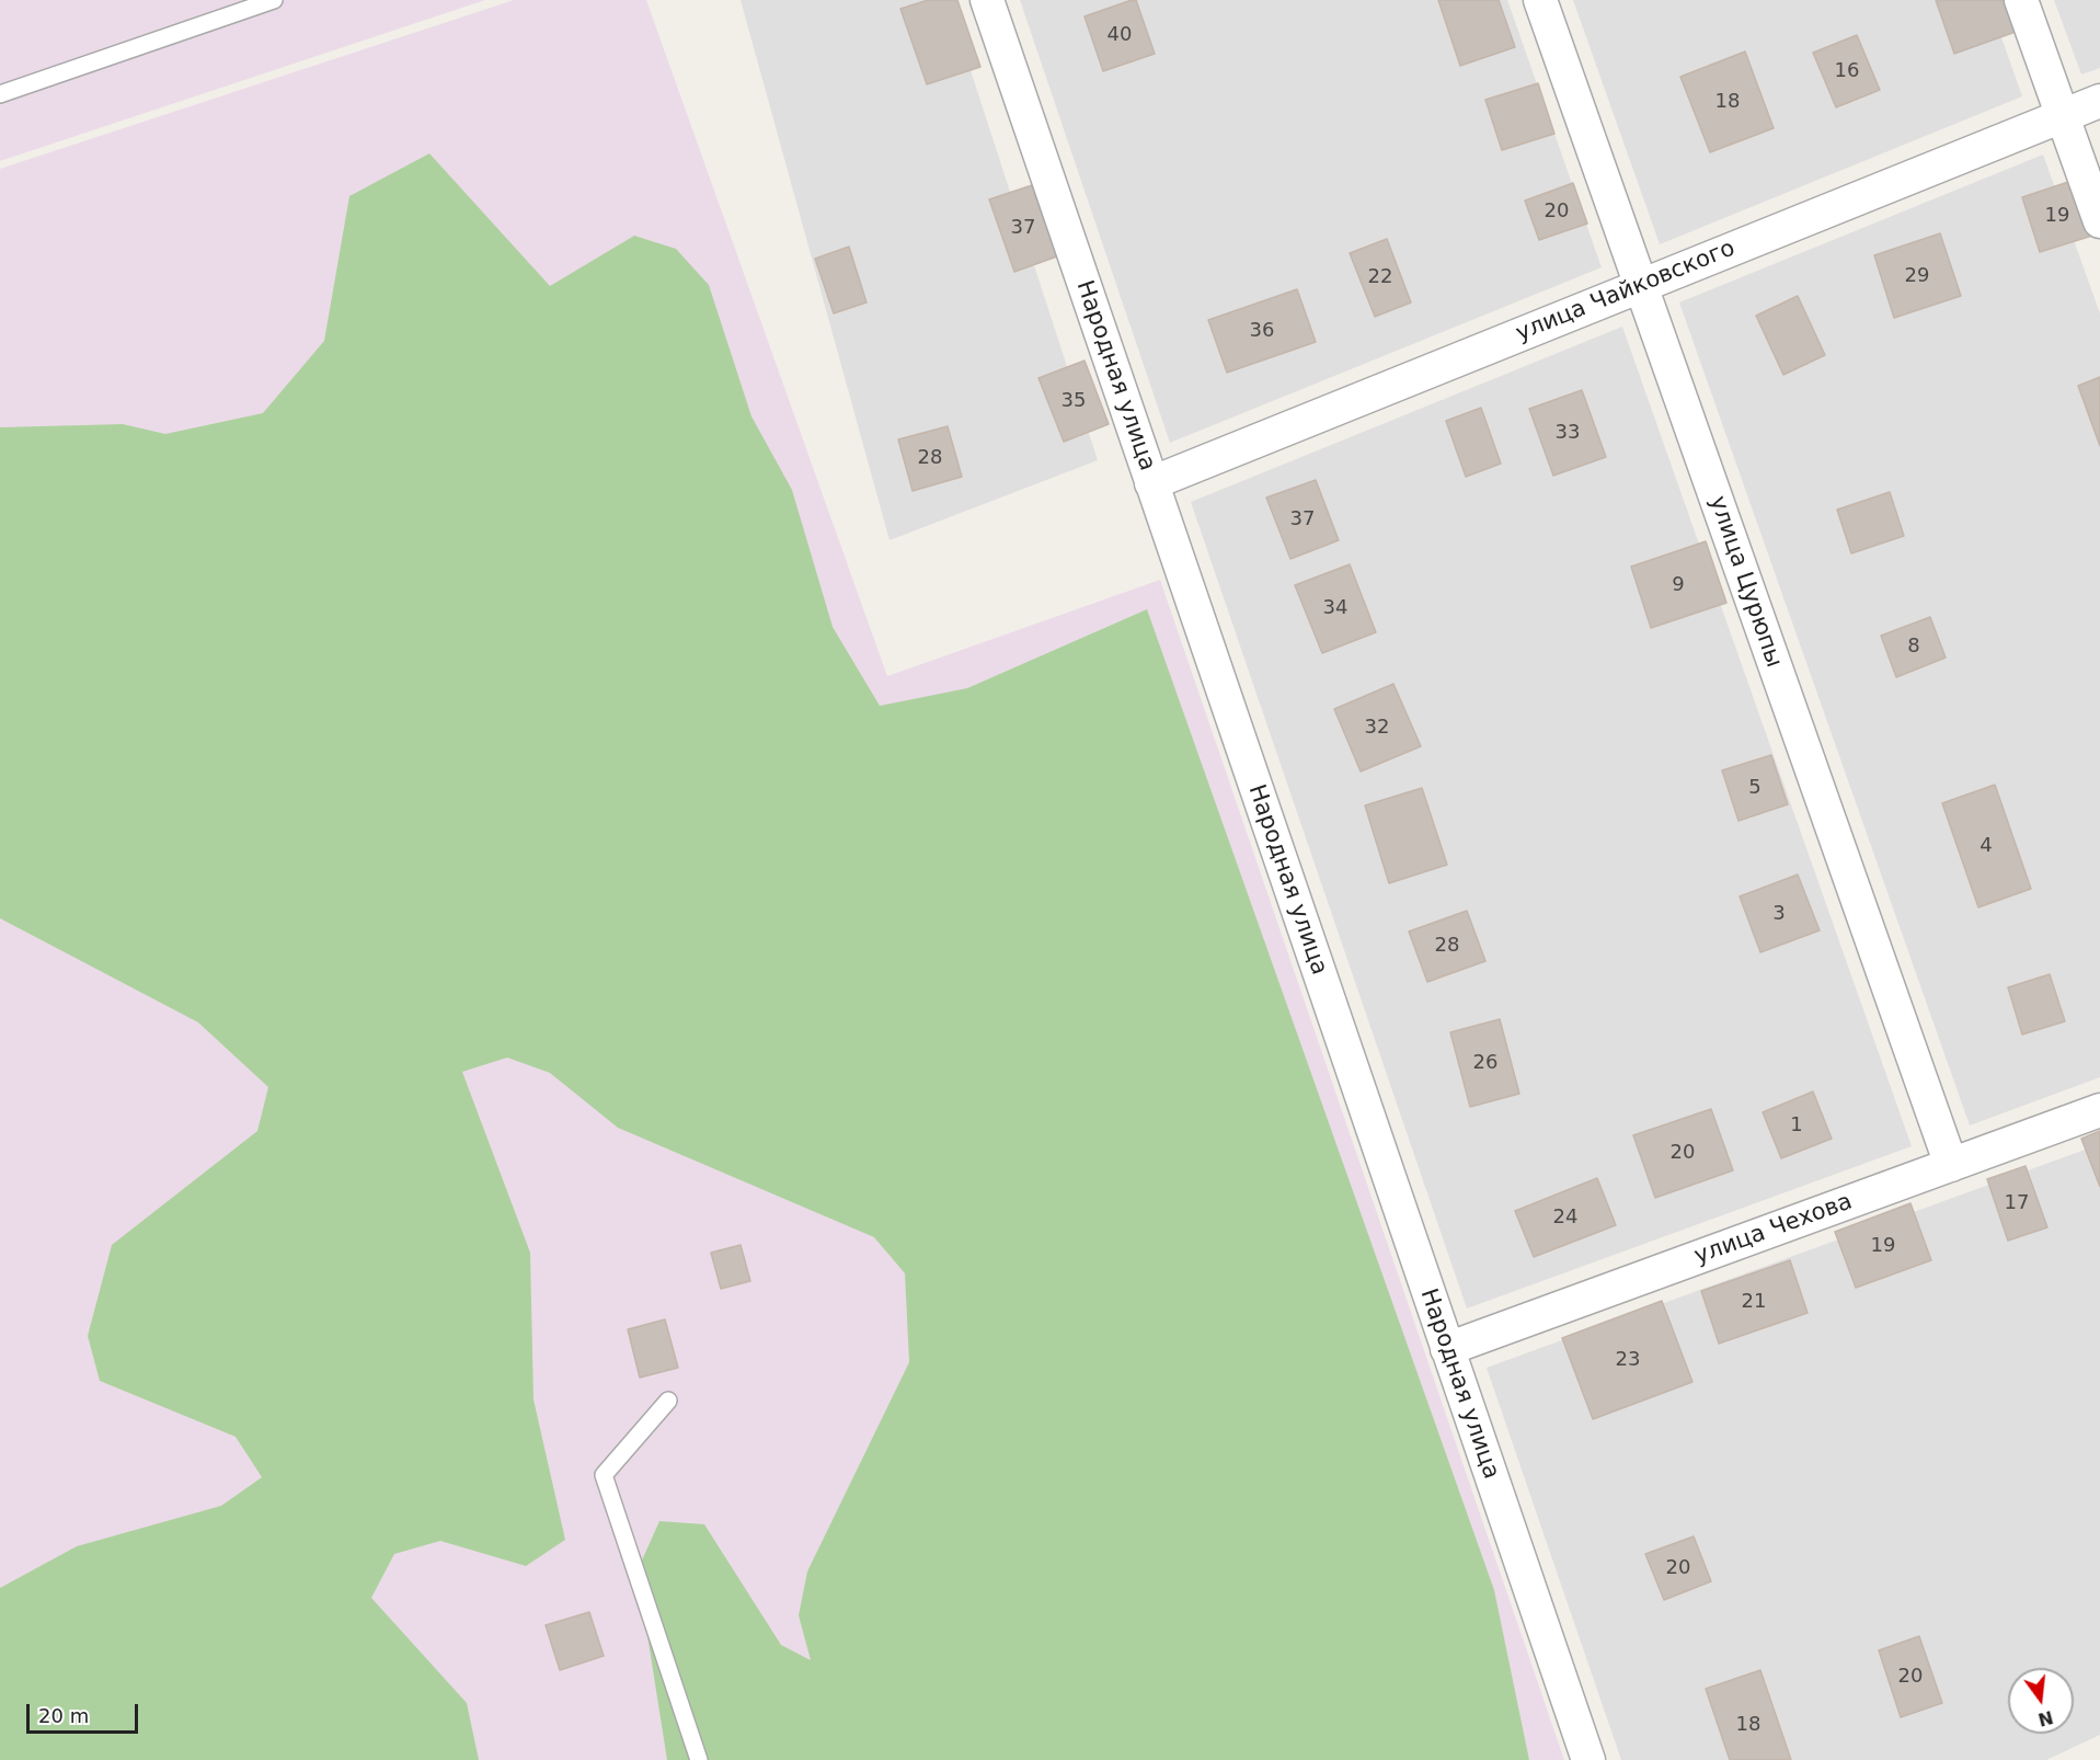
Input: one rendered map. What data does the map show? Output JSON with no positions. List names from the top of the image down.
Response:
{
  "streets": {
    "street": [
      "улица Чайковского",
      "Народная улица",
      "улица Цурюпы",
      "улица Чехова"
    ]
  },
  "crossings": [
    ["улица Чайковского", "Народная улица"],
    ["улица Чайковского", "улица Цурюпы"],
    ["Народная улица", "улица Чехова"],
    ["улица Цурюпы", "улица Чехова"]
  ],
  "house_numbers": [
    "40",
    "16",
    "18",
    "20",
    "19",
    "37",
    "29",
    "22",
    "36",
    "35",
    "33",
    "28",
    "37",
    "9",
    "34",
    "8",
    "32",
    "5",
    "4",
    "3",
    "28",
    "26",
    "1",
    "20",
    "17",
    "24",
    "19",
    "21",
    "23",
    "20",
    "20",
    "18"
  ],
  "scale_bar": "20 m",
  "north": "bottom"
}
